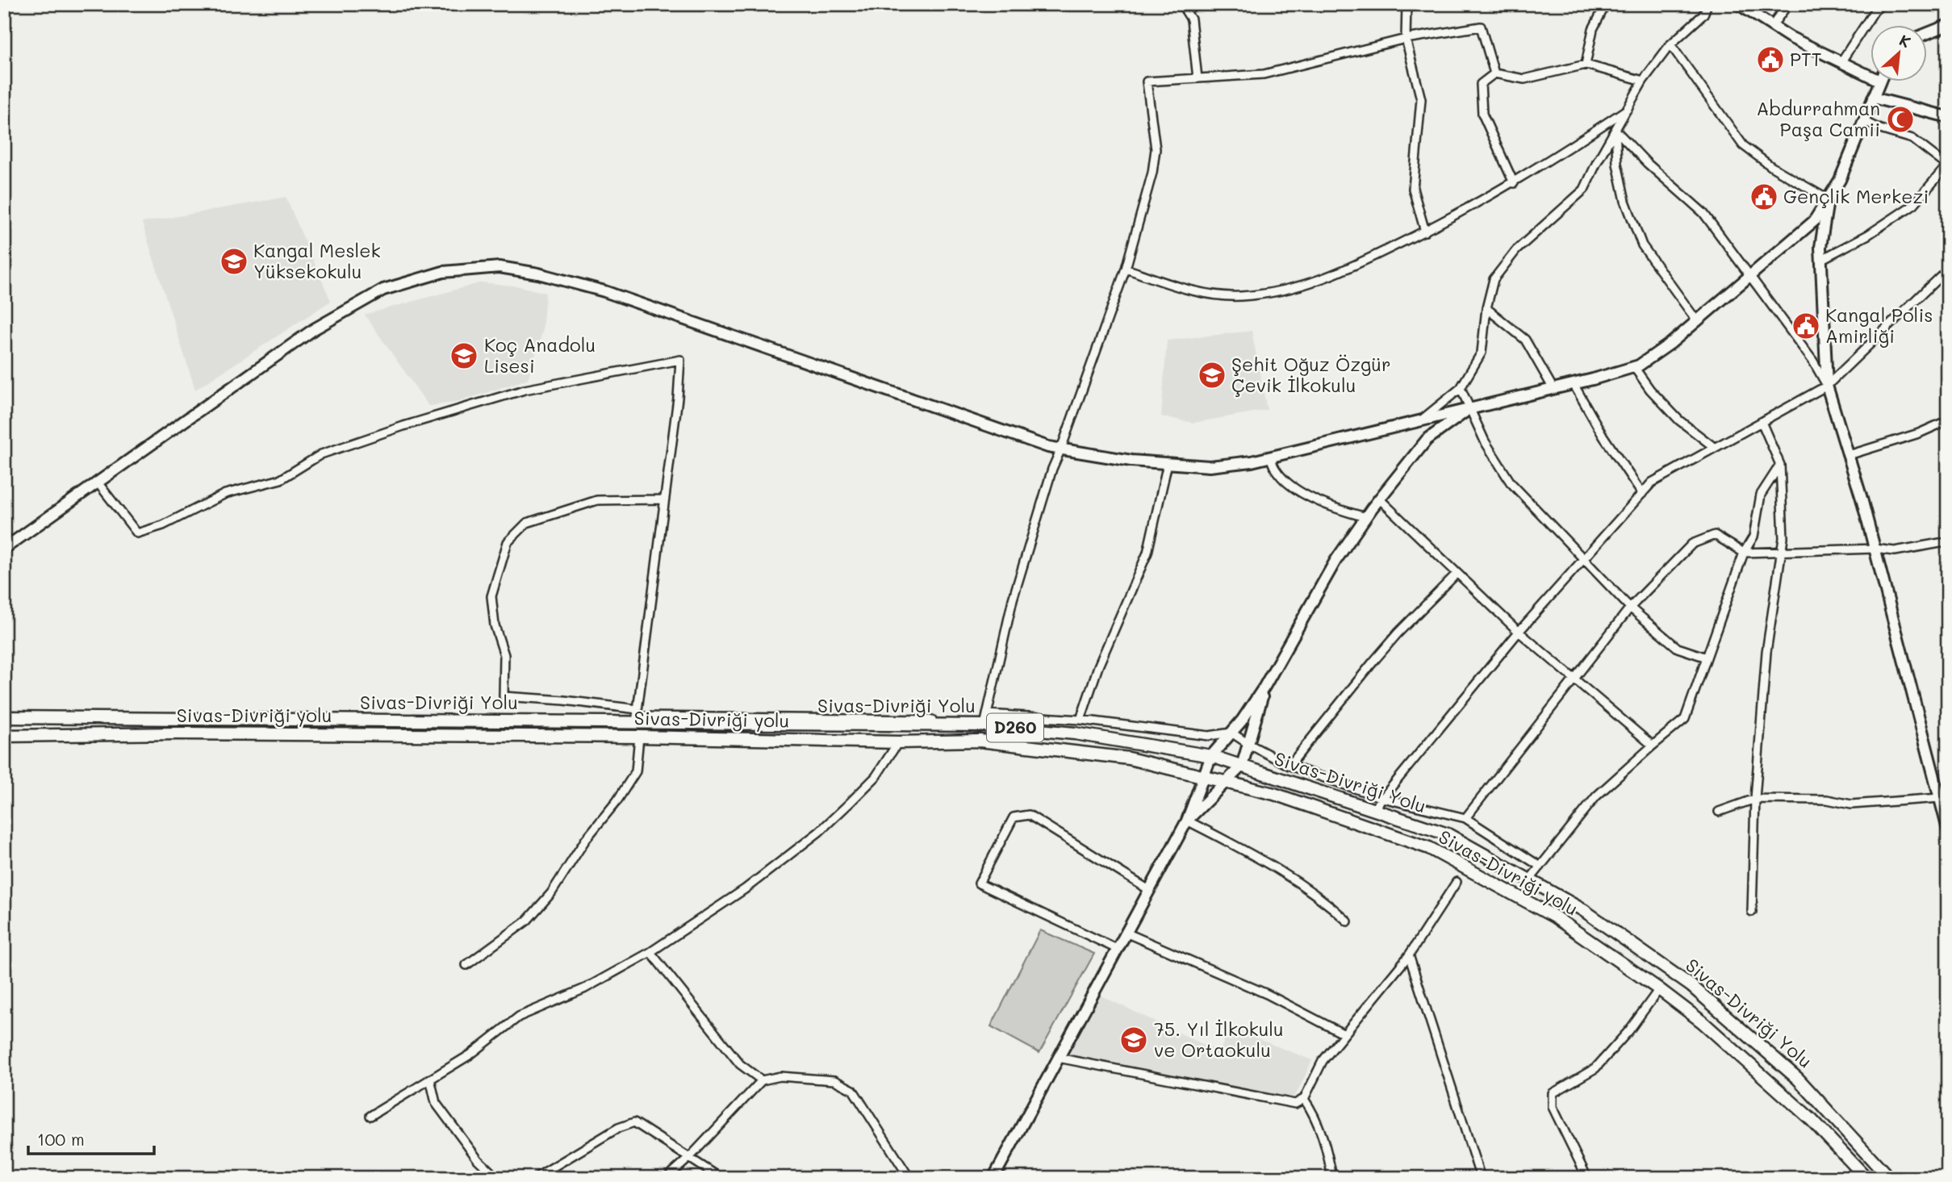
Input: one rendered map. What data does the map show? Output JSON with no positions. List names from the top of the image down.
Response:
{
  "streets": {
    "main road": ["Sivas-Divriği Yolu", "Sivas-Divriği yolu", "D260"]
  },
  "places": {
    "public building": ["PTT", "Gençlik Merkezi", "Kangal Polis Amirliği"],
    "mosque": ["Abdurrahman Paşa Camii"],
    "school or university": [
      "Kangal Meslek Yüksekokulu",
      "Koç Anadolu Lisesi",
      "Şehit Oğuz Özgür Çevik İlkokulu",
      "75. Yıl İlkokulu ve Ortaokulu"
    ]
  },
  "scale_bar": "100 m",
  "north": "top right"
}
